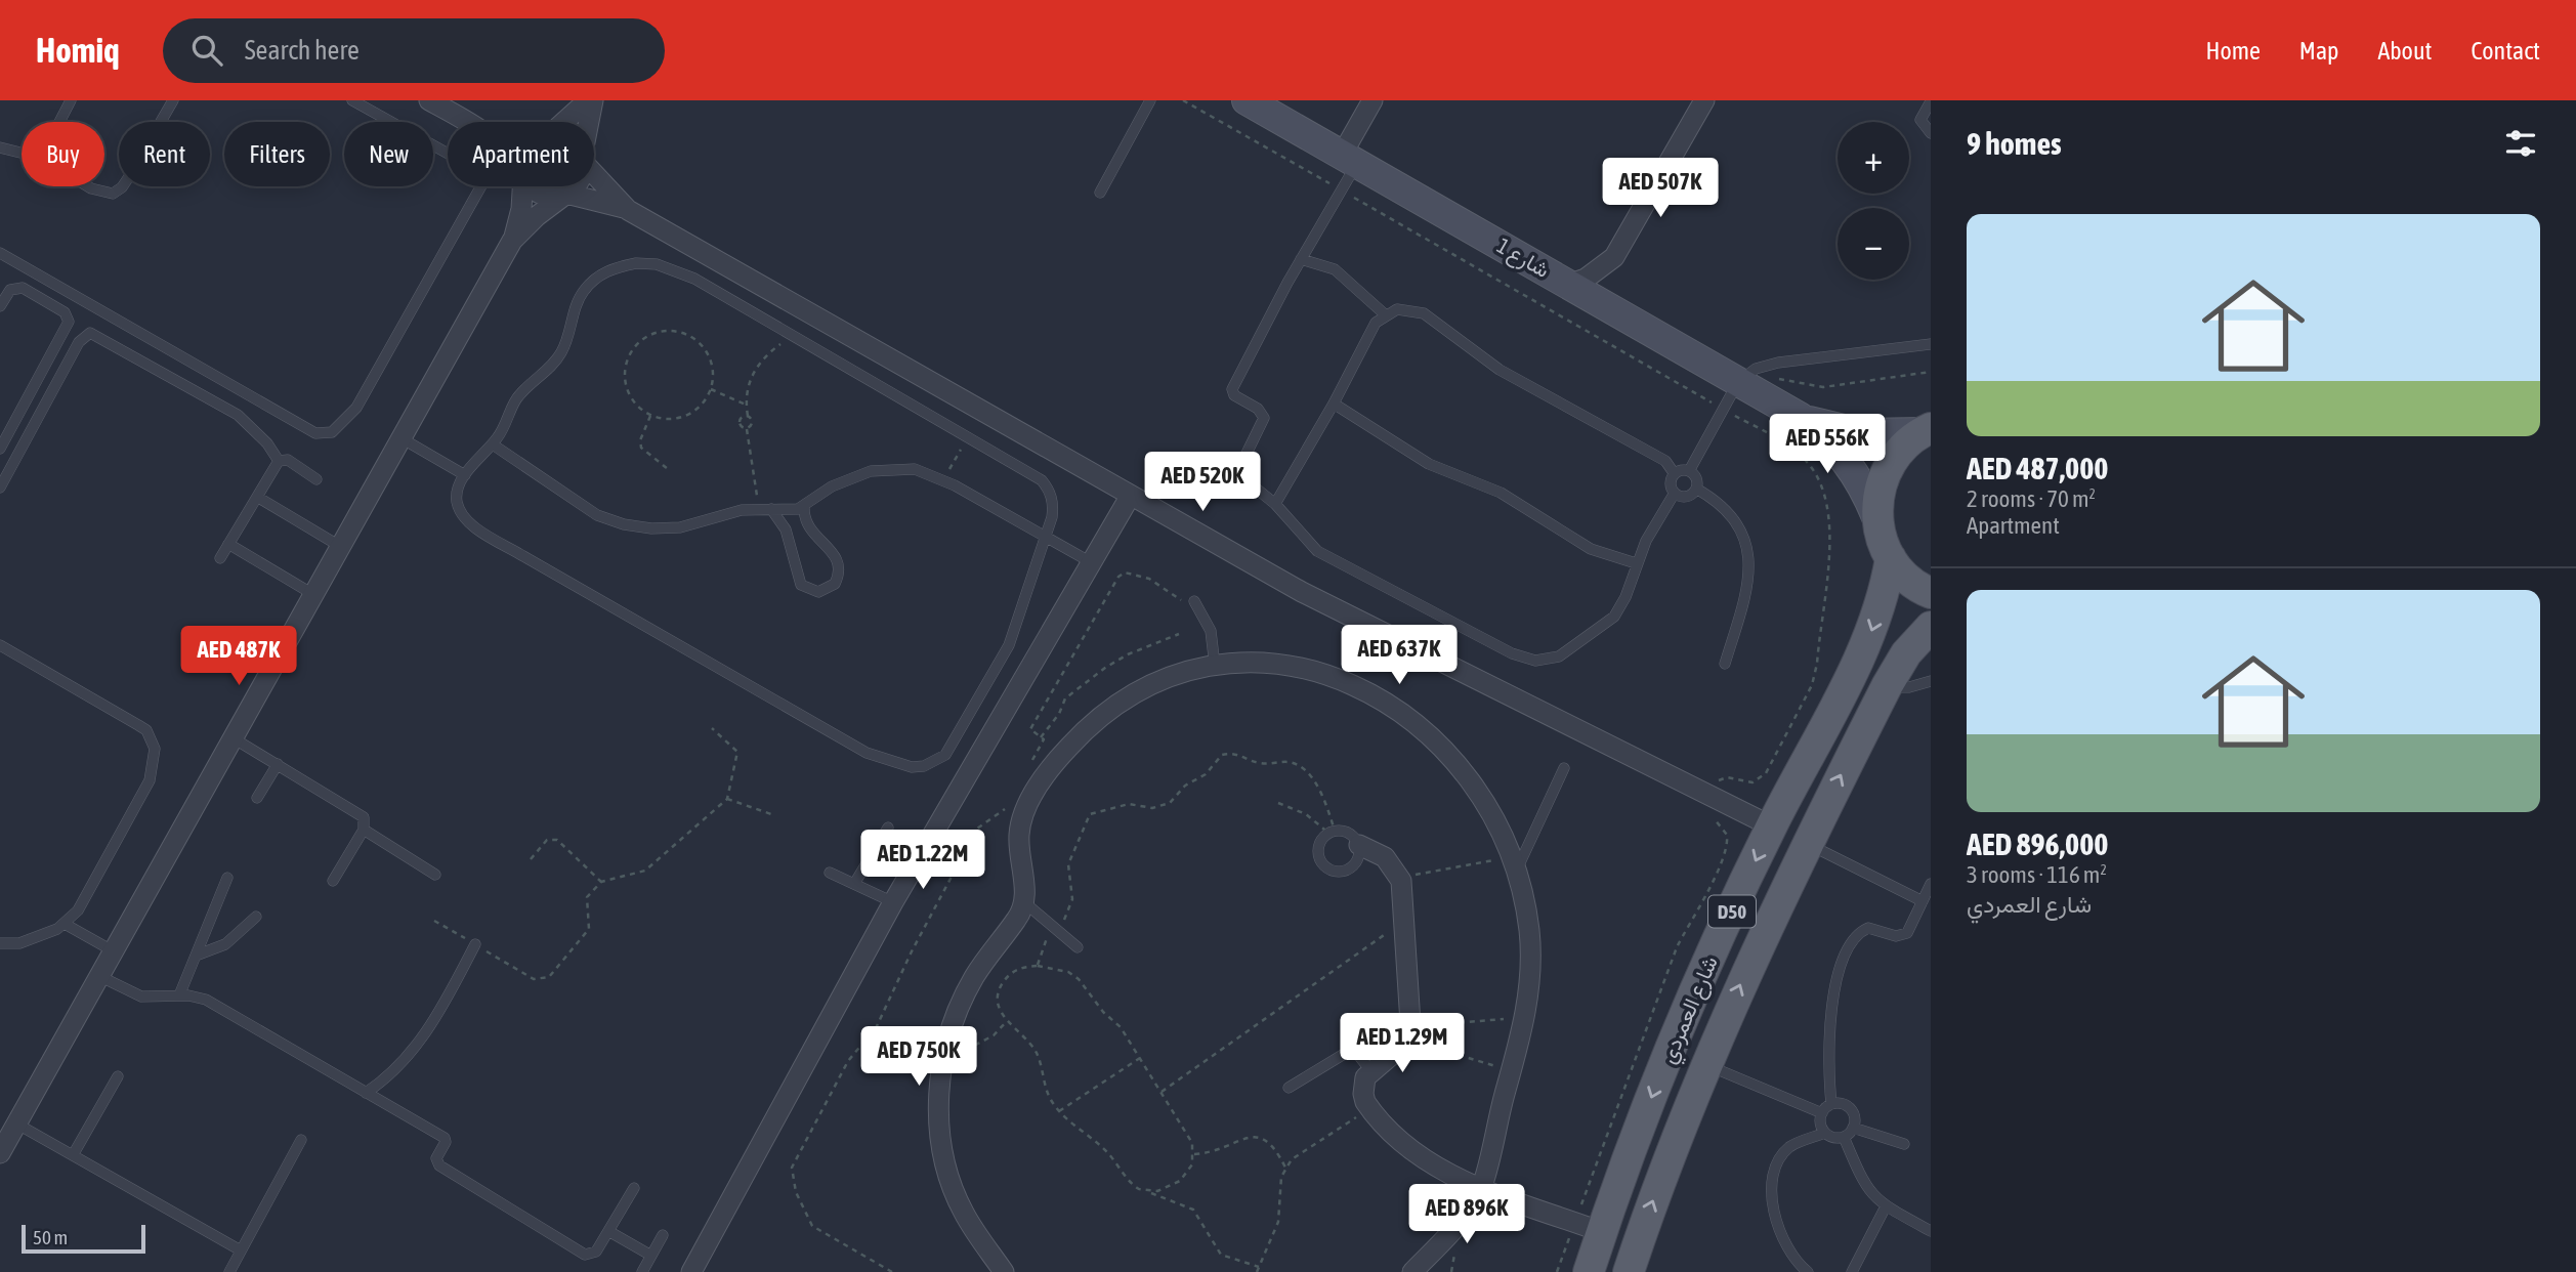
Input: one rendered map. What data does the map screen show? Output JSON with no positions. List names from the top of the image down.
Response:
{
  "streets": {
    "main road": ["D50", "شارع العمردي"],
    "street": ["شارع 1"]
  },
  "scale_bar": "50 m",
  "page": {
    "header": "Homiq",
    "search": "Search here",
    "nav": [
      "Home",
      "Map",
      "About",
      "Contact"
    ],
    "heading": "9 homes",
    "map_buttons": ["+", "−"],
    "chip": [
      "Buy",
      "Rent",
      "Filters",
      "New",
      "Apartment"
    ],
    "price": [
      "AED 507K",
      "AED 556K",
      "AED 520K",
      "AED 637K",
      "AED 487K",
      "AED 1.22M",
      "AED 1.29M",
      "AED 750K",
      "AED 896K"
    ],
    "list": [
      {
        "name": "AED 487,000",
        "note": "2 rooms · 70 m² · Apartment"
      },
      {
        "name": "AED 896,000",
        "note": "3 rooms · 116 m² · شارع العمردي"
      }
    ],
    "scale": "50 m"
  }
}
